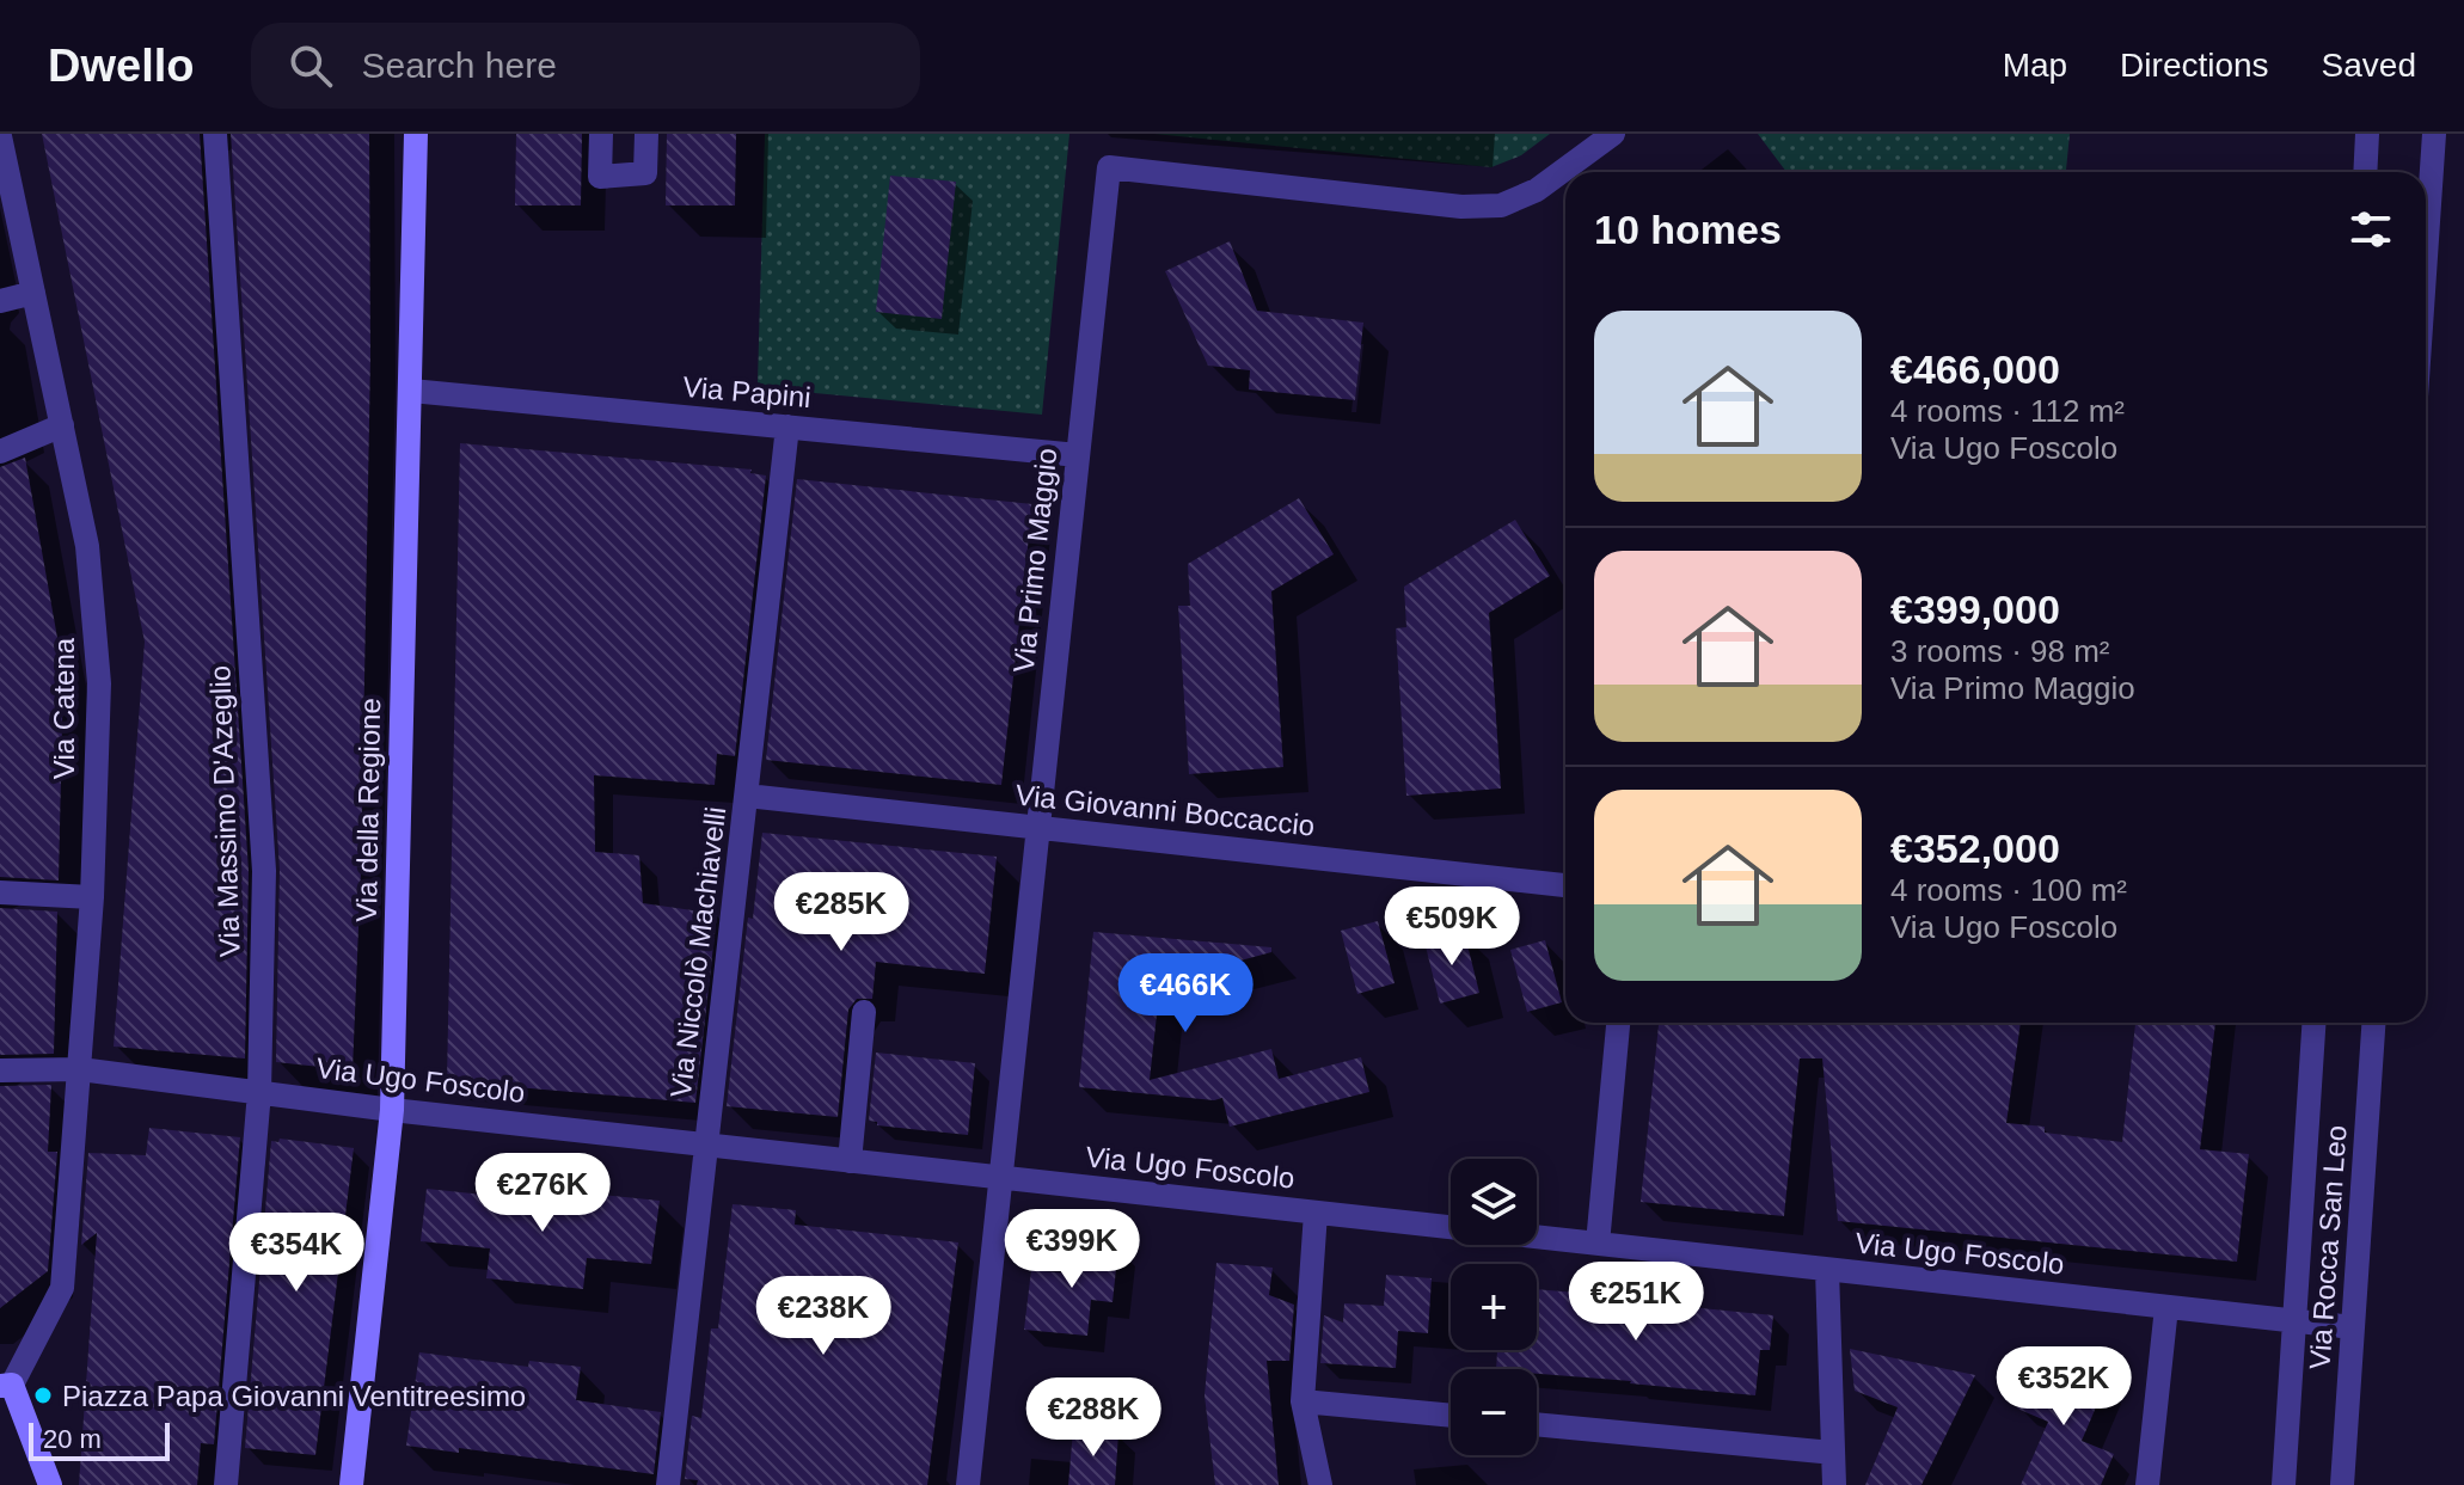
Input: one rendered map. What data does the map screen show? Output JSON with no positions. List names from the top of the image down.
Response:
{
  "streets": {
    "main road": ["Via della Regione"],
    "street": [
      "Via Papini",
      "Via Primo Maggio",
      "Via Catena",
      "Via Giovanni Boccaccio",
      "Via Massimo D'Azeglio",
      "Via Niccolò Machiavelli",
      "Via Ugo Foscolo",
      "Via Rocca San Leo"
    ]
  },
  "crossings": [
    ["Via Papini", "Via Primo Maggio"],
    ["Via Papini", "Via della Regione"],
    ["Via Papini", "Via Niccolò Machiavelli"],
    ["Via Primo Maggio", "Via Giovanni Boccaccio"],
    ["Via Primo Maggio", "Via Ugo Foscolo"],
    ["Via Catena", "Via Ugo Foscolo"],
    ["Via della Regione", "Via Ugo Foscolo"],
    ["Via Giovanni Boccaccio", "Via Niccolò Machiavelli"],
    ["Via Massimo D'Azeglio", "Via Ugo Foscolo"],
    ["Via Niccolò Machiavelli", "Via Ugo Foscolo"],
    ["Via Ugo Foscolo", "Via Rocca San Leo"]
  ],
  "places": ["Piazza Papa Giovanni Ventitreesimo"],
  "scale_bar": "20 m",
  "page": {
    "header": "Dwello",
    "search": "Search here",
    "nav": ["Map", "Directions", "Saved"],
    "heading": "10 homes",
    "list": [
      {
        "name": "€466,000",
        "note": "4 rooms · 112 m² · Via Ugo Foscolo"
      },
      {
        "name": "€399,000",
        "note": "3 rooms · 98 m² · Via Primo Maggio"
      },
      {
        "name": "€352,000",
        "note": "4 rooms · 100 m² · Via Ugo Foscolo"
      }
    ],
    "price": [
      "€285K",
      "€509K",
      "€466K",
      "€276K",
      "€399K",
      "€354K",
      "€251K",
      "€238K",
      "€352K",
      "€288K"
    ],
    "map_buttons": ["+", "−"],
    "scale": "20 m"
  }
}
